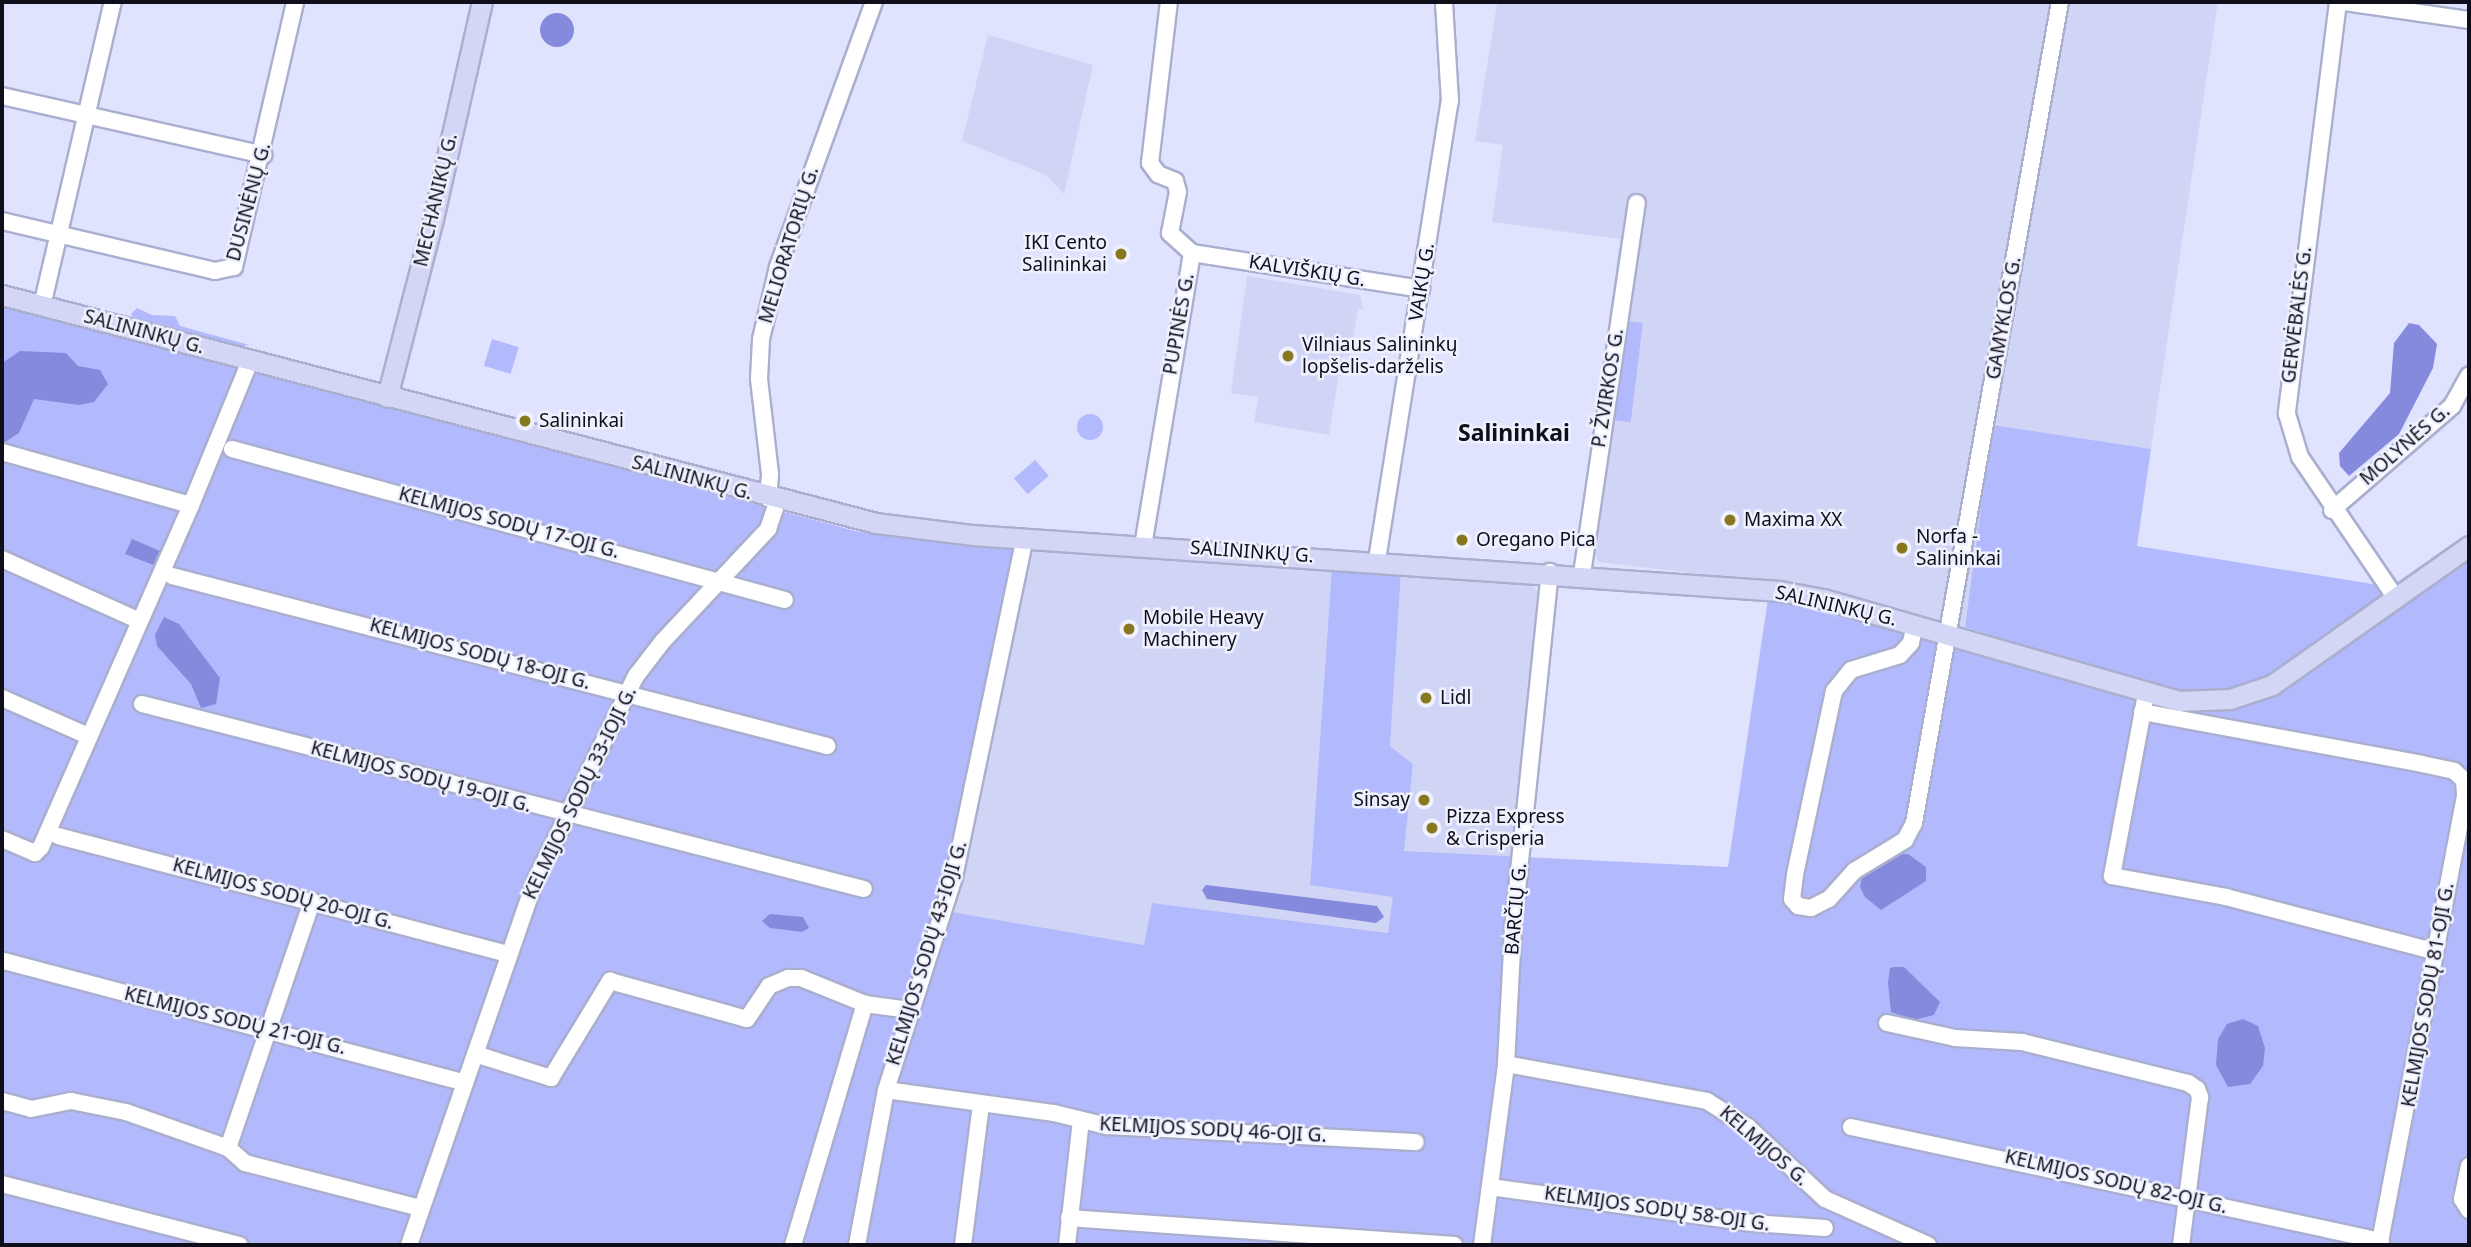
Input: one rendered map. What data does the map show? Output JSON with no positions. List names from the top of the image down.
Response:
{
  "streets": {
    "main road": ["MECHANIKŲ G.", "SALININKŲ G."],
    "street": [
      "DUSINĖNŲ G.",
      "MELIORATORIŲ G.",
      "KALVIŠKIŲ G.",
      "VAIKŲ G.",
      "GERVĖBALĖS G.",
      "GAMYKLOS G.",
      "PUPINĖS G.",
      "P. ŽVIRKOS G.",
      "MOLYNĖS G.",
      "KELMIJOS SODŲ 17-OJI G.",
      "KELMIJOS SODŲ 18-OJI G.",
      "KELMIJOS SODŲ 19-OJI G.",
      "KELMIJOS SODŲ 33-IOJI G.",
      "KELMIJOS SODŲ 20-OJI G.",
      "BARČIŲ G.",
      "KELMIJOS SODŲ 43-IOJI G.",
      "KELMIJOS SODŲ 81-OJI G.",
      "KELMIJOS SODŲ 21-OJI G.",
      "KELMIJOS SODŲ 46-OJI G.",
      "KELMIJOS G.",
      "KELMIJOS SODŲ 82-OJI G.",
      "KELMIJOS SODŲ 58-OJI G."
    ]
  },
  "crossings": [
    ["MECHANIKŲ G.", "SALININKŲ G."],
    ["MELIORATORIŲ G.", "SALININKŲ G."],
    ["MELIORATORIŲ G.", "KELMIJOS SODŲ 33-IOJI G."],
    ["KALVIŠKIŲ G.", "VAIKŲ G."],
    ["KALVIŠKIŲ G.", "PUPINĖS G."],
    ["VAIKŲ G.", "SALININKŲ G."],
    ["GERVĖBALĖS G.", "SALININKŲ G."],
    ["GERVĖBALĖS G.", "MOLYNĖS G."],
    ["GAMYKLOS G.", "SALININKŲ G."],
    ["PUPINĖS G.", "SALININKŲ G."],
    ["SALININKŲ G.", "P. ŽVIRKOS G."],
    ["SALININKŲ G.", "KELMIJOS SODŲ 33-IOJI G."],
    ["SALININKŲ G.", "BARČIŲ G."],
    ["SALININKŲ G.", "KELMIJOS SODŲ 43-IOJI G."],
    ["SALININKŲ G.", "KELMIJOS SODŲ 81-OJI G."],
    ["KELMIJOS SODŲ 17-OJI G.", "KELMIJOS SODŲ 33-IOJI G."],
    ["KELMIJOS SODŲ 18-OJI G.", "KELMIJOS SODŲ 33-IOJI G."],
    ["KELMIJOS SODŲ 19-OJI G.", "KELMIJOS SODŲ 33-IOJI G."],
    ["KELMIJOS SODŲ 33-IOJI G.", "KELMIJOS SODŲ 20-OJI G."],
    ["KELMIJOS SODŲ 33-IOJI G.", "KELMIJOS SODŲ 21-OJI G."],
    ["BARČIŲ G.", "KELMIJOS G."],
    ["BARČIŲ G.", "KELMIJOS SODŲ 58-OJI G."],
    ["KELMIJOS SODŲ 43-IOJI G.", "KELMIJOS SODŲ 46-OJI G."],
    ["KELMIJOS SODŲ 81-OJI G.", "KELMIJOS SODŲ 82-OJI G."]
  ],
  "districts": ["Salininkai"],
  "places": [
    "IKI Cento Salininkai",
    "Vilniaus Salininkų lopšelis-darželis",
    "Salininkai",
    "Maxima XX",
    "Oregano Pica",
    "Norfa - Salininkai",
    "Mobile Heavy Machinery",
    "Lidl",
    "Sinsay",
    "Pizza Express & Crisperia"
  ]
}
